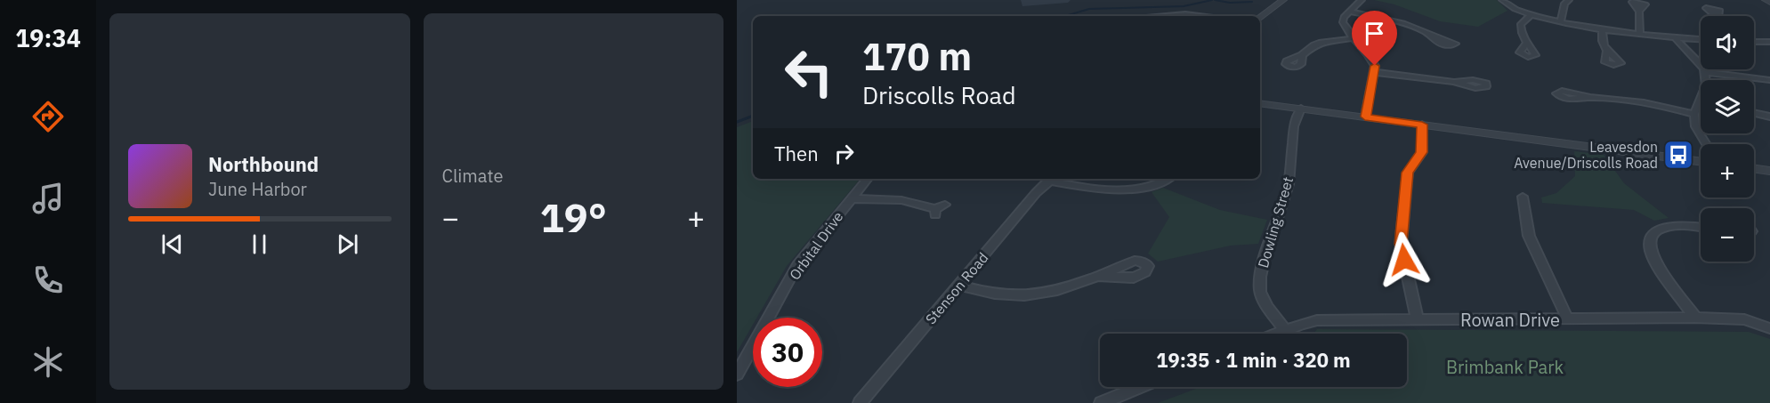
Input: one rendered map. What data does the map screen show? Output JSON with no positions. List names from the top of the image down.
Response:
{
  "streets": {
    "street": [
      "Dowling Street",
      "Orbital Drive",
      "Stenson Road",
      "Rowan Drive"
    ]
  },
  "crossings": [
    ["Dowling Street", "Rowan Drive"]
  ],
  "parks": ["Brimbank Park"],
  "places": {
    "bus stop": ["Leavesdon Avenue/Driscolls Road"]
  },
  "page": {
    "tabs": "19:34",
    "tile": "Climate",
    "map_buttons": ["+", "−"],
    "turn": ["170 m", "Driscolls Road"],
    "then": "Then",
    "song": ["Northbound", "June Harbor"],
    "heat": ["−", "19°", "+"],
    "limit": "30",
    "trip": "19:35 · 1 min · 320 m"
  }
}
